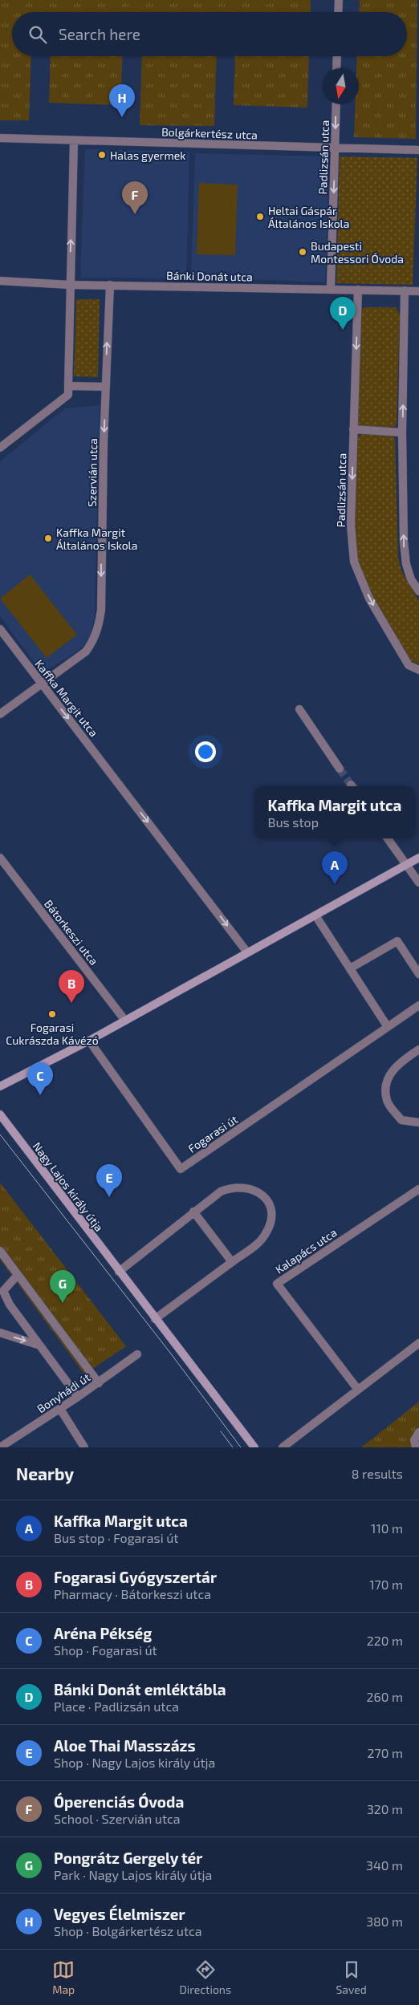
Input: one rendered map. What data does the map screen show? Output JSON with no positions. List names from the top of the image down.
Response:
{
  "streets": {
    "main road": ["Nagy Lajos király útja"],
    "street": [
      "Bolgárkertész utca",
      "Padlizsán utca",
      "Bánki Donát utca",
      "Szervián utca",
      "Kaffka Margit utca",
      "Bátorkeszi utca",
      "Fogarasi út",
      "Kalapács utca",
      "Bonyhádi út"
    ]
  },
  "crossings": [
    ["Bolgárkertész utca", "Padlizsán utca"],
    ["Padlizsán utca", "Bánki Donát utca"],
    ["Bánki Donát utca", "Szervián utca"],
    ["Szervián utca", "Kaffka Margit utca"]
  ],
  "one_way": ["Kaffka Margit utca"],
  "places": [
    "Halas gyermek",
    "Heltai Gáspár Általános Iskola",
    "Budapesti Montessori Óvoda",
    "Kaffka Margit Általános Iskola",
    "Fogarasi Cukrászda Kávézó"
  ],
  "north": "bottom",
  "page": {
    "search": "Search here",
    "pins": [
      "H",
      "F",
      "D",
      "A",
      "B",
      "C",
      "E",
      "G"
    ],
    "popup": ["Kaffka Margit utca", "Bus stop"],
    "heading": ["Nearby", "8 results"],
    "list": [
      {
        "mark": "A",
        "name": "Kaffka Margit utca",
        "note": "Bus stop · Fogarasi út",
        "value": "110 m"
      },
      {
        "mark": "B",
        "name": "Fogarasi Gyógyszertár",
        "note": "Pharmacy · Bátorkeszi utca",
        "value": "170 m"
      },
      {
        "mark": "C",
        "name": "Aréna Pékség",
        "note": "Shop · Fogarasi út",
        "value": "220 m"
      },
      {
        "mark": "D",
        "name": "Bánki Donát emléktábla",
        "note": "Place · Padlizsán utca",
        "value": "260 m"
      },
      {
        "mark": "E",
        "name": "Aloe Thai Masszázs",
        "note": "Shop · Nagy Lajos király útja",
        "value": "270 m"
      },
      {
        "mark": "F",
        "name": "Óperenciás Óvoda",
        "note": "School · Szervián utca",
        "value": "320 m"
      },
      {
        "mark": "G",
        "name": "Pongrátz Gergely tér",
        "note": "Park · Nagy Lajos király útja",
        "value": "340 m"
      },
      {
        "mark": "H",
        "name": "Vegyes Élelmiszer",
        "note": "Shop · Bolgárkertész utca",
        "value": "380 m"
      }
    ],
    "nav": ["Map", "Directions", "Saved"]
  }
}
